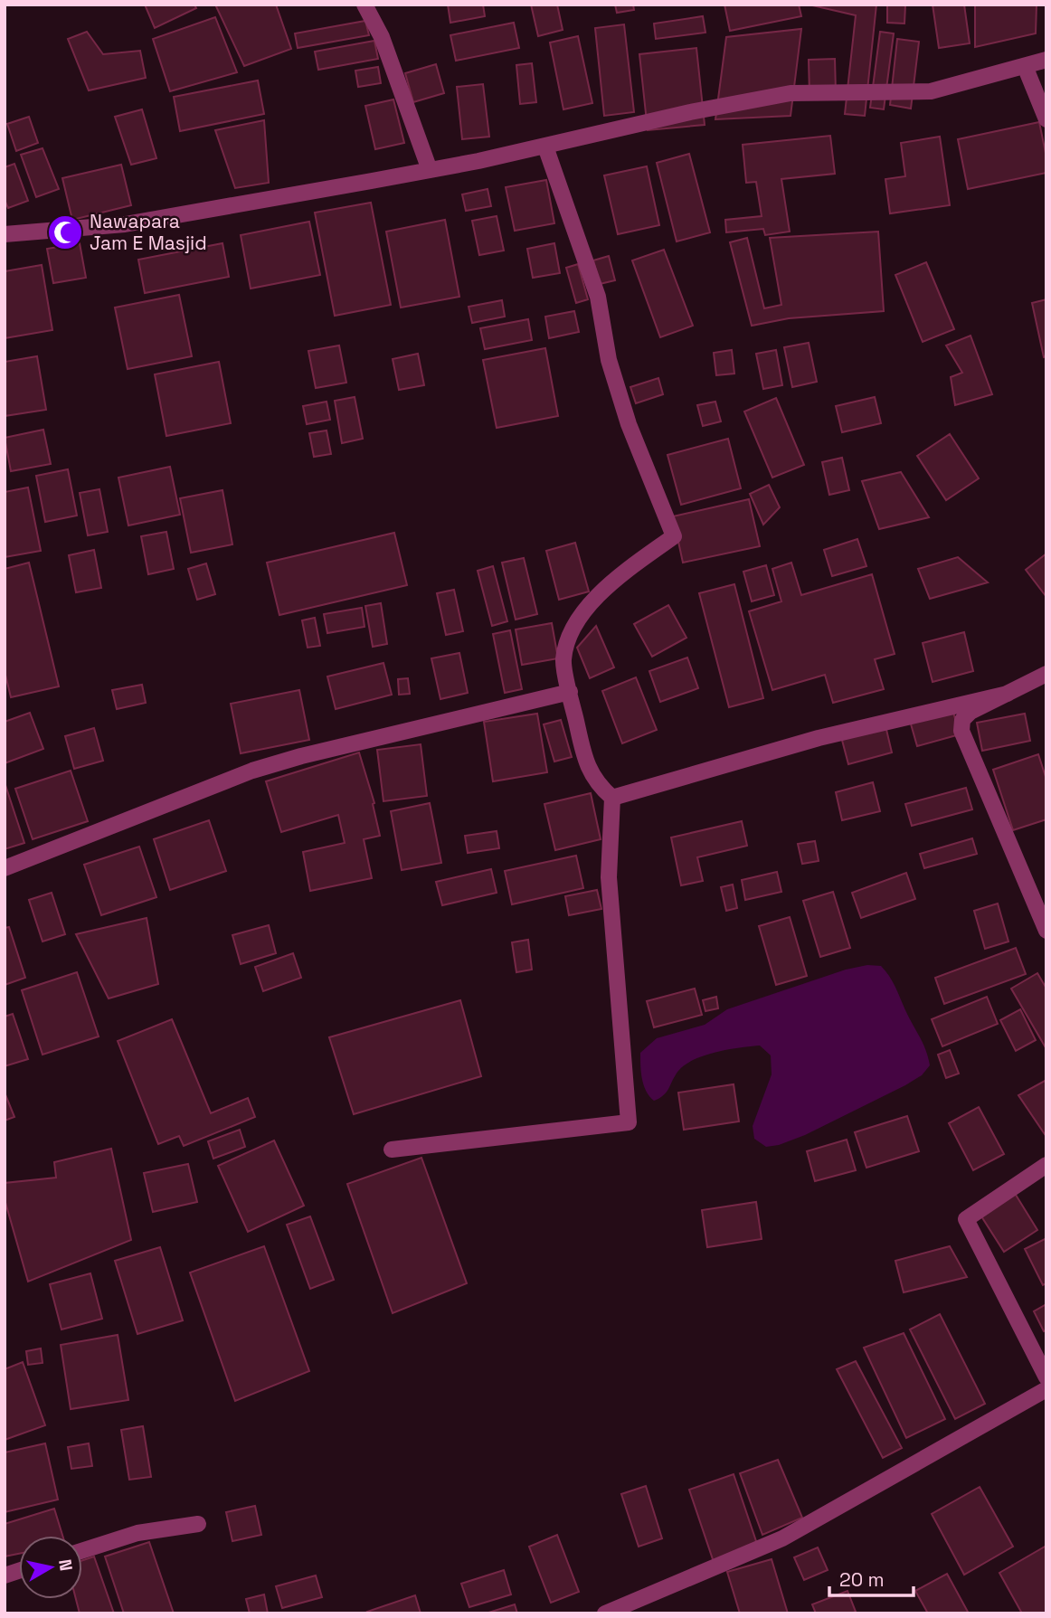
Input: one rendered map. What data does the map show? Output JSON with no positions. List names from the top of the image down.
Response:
{
  "places": {
    "mosque": ["Nawapara Jam E Masjid"]
  },
  "scale_bar": "20 m",
  "north": "right"
}
